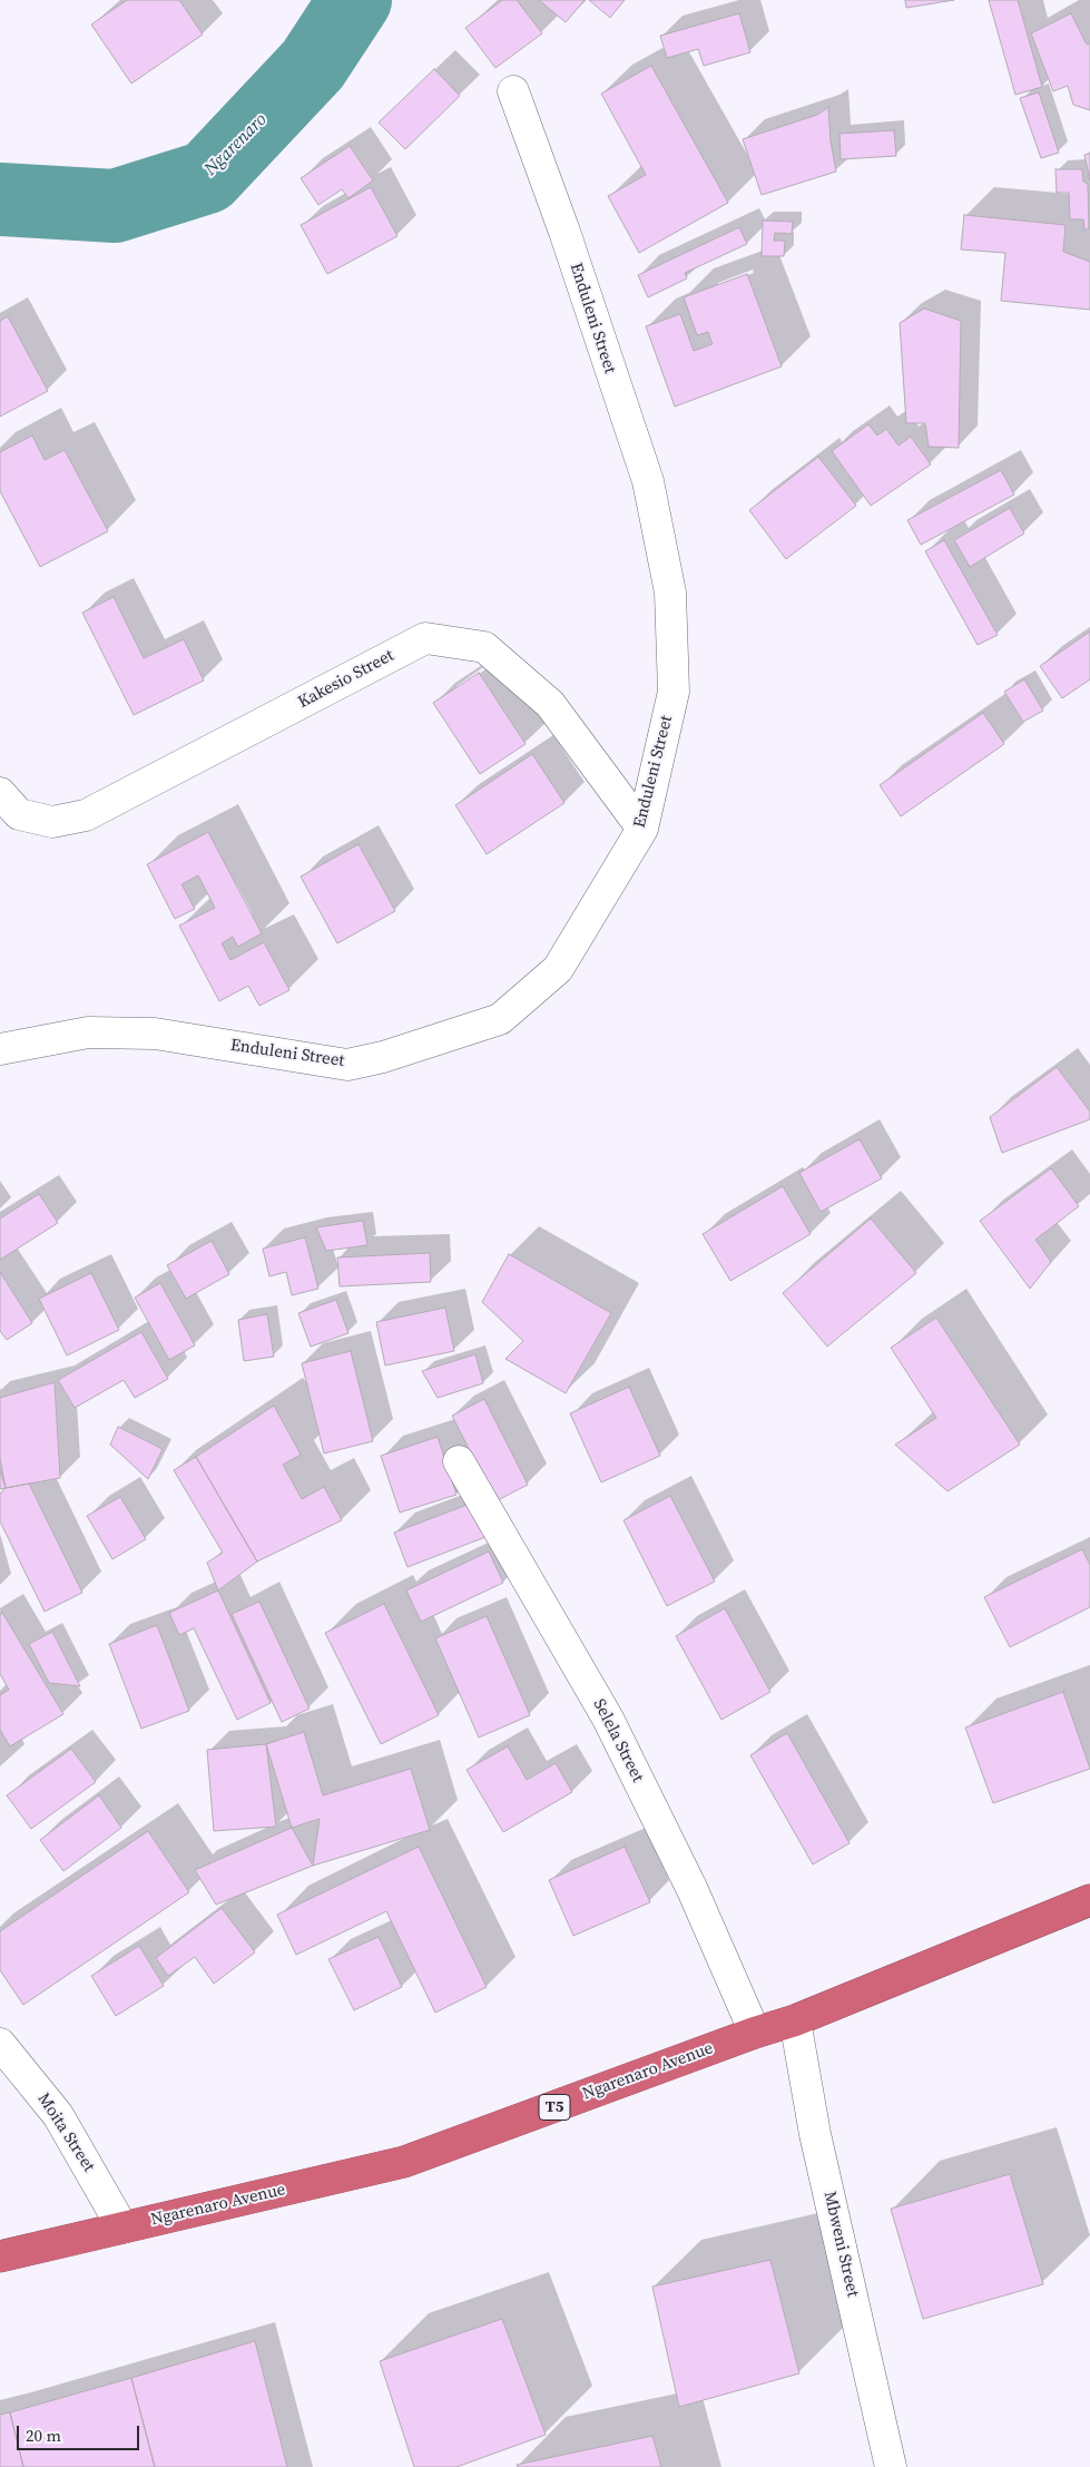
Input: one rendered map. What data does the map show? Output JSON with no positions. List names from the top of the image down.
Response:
{
  "streets": {
    "highway": ["Ngarenaro Avenue", "T5"],
    "street": [
      "Enduleni Street",
      "Kakesio Street",
      "Selela Street",
      "Moita Street",
      "Mbweni Street"
    ]
  },
  "crossings": [
    ["Enduleni Street", "Kakesio Street"],
    ["Selela Street", "Ngarenaro Avenue"],
    ["Ngarenaro Avenue", "Moita Street"],
    ["Ngarenaro Avenue", "Mbweni Street"]
  ],
  "water": ["Ngarenaro"],
  "scale_bar": "20 m"
}
